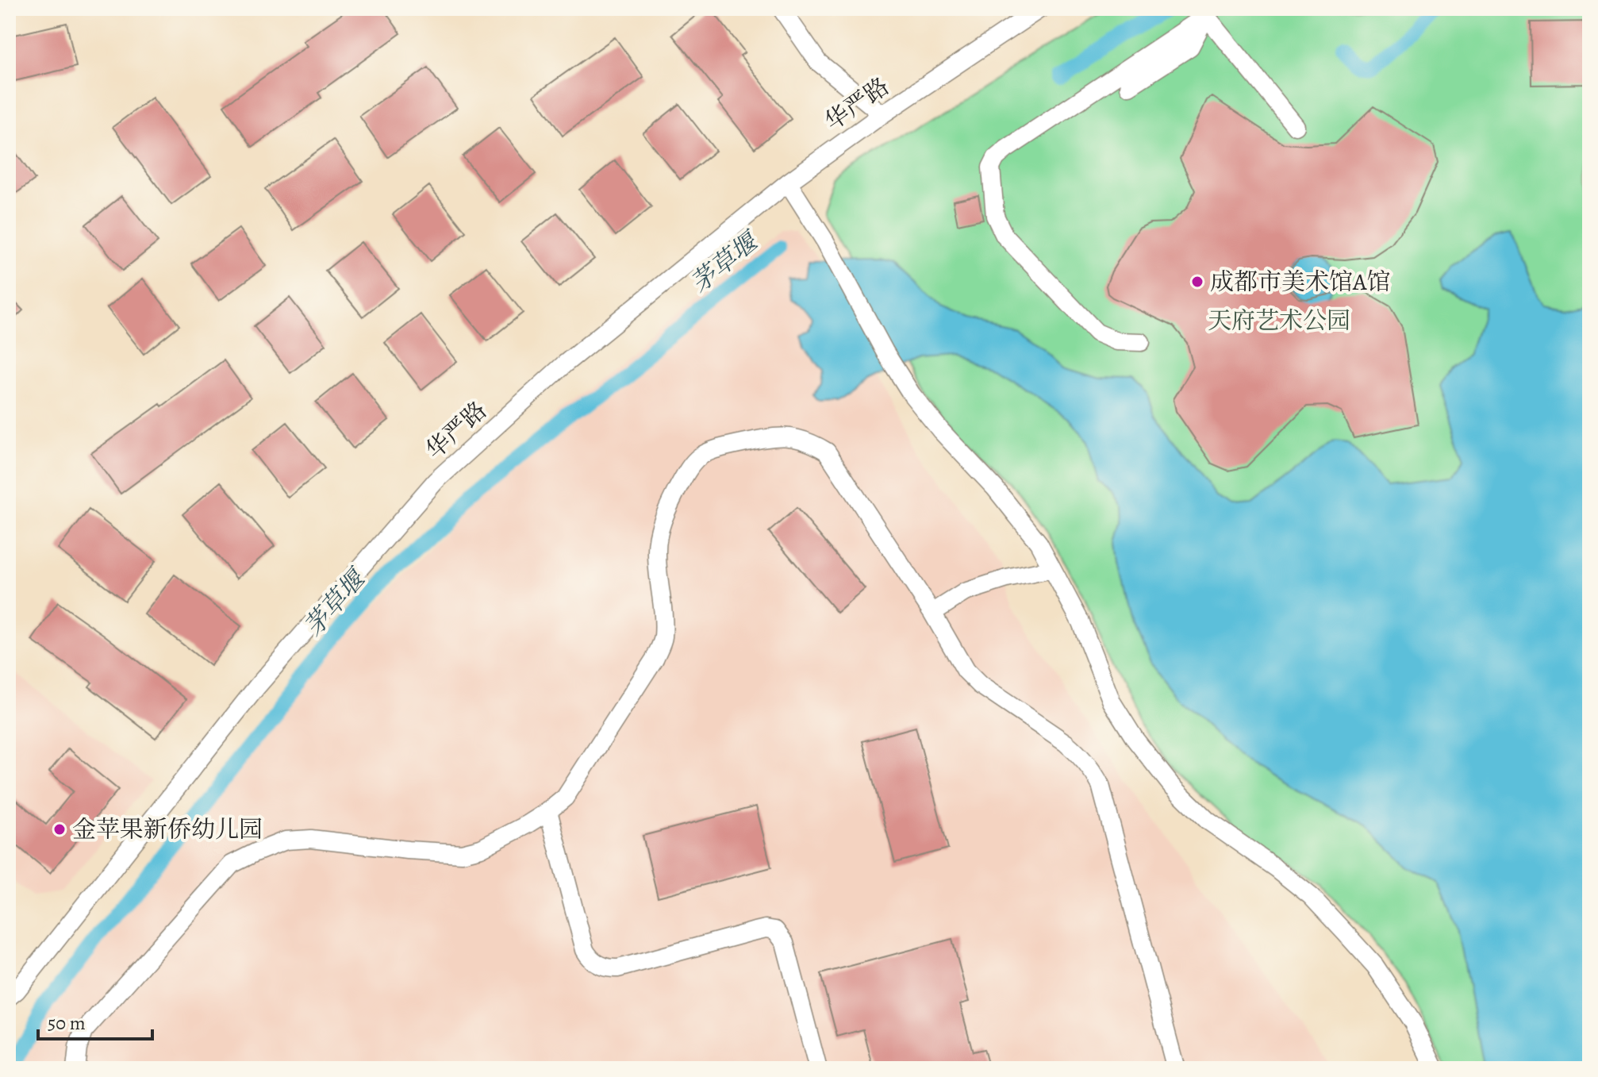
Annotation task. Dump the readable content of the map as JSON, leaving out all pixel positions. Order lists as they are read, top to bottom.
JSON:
{
  "streets": {
    "street": ["华严路"]
  },
  "water": ["茅草堰"],
  "parks": ["天府艺术公园"],
  "places": ["成都市美术馆A馆", "金苹果新侨幼儿园"],
  "scale_bar": "50 m"
}
